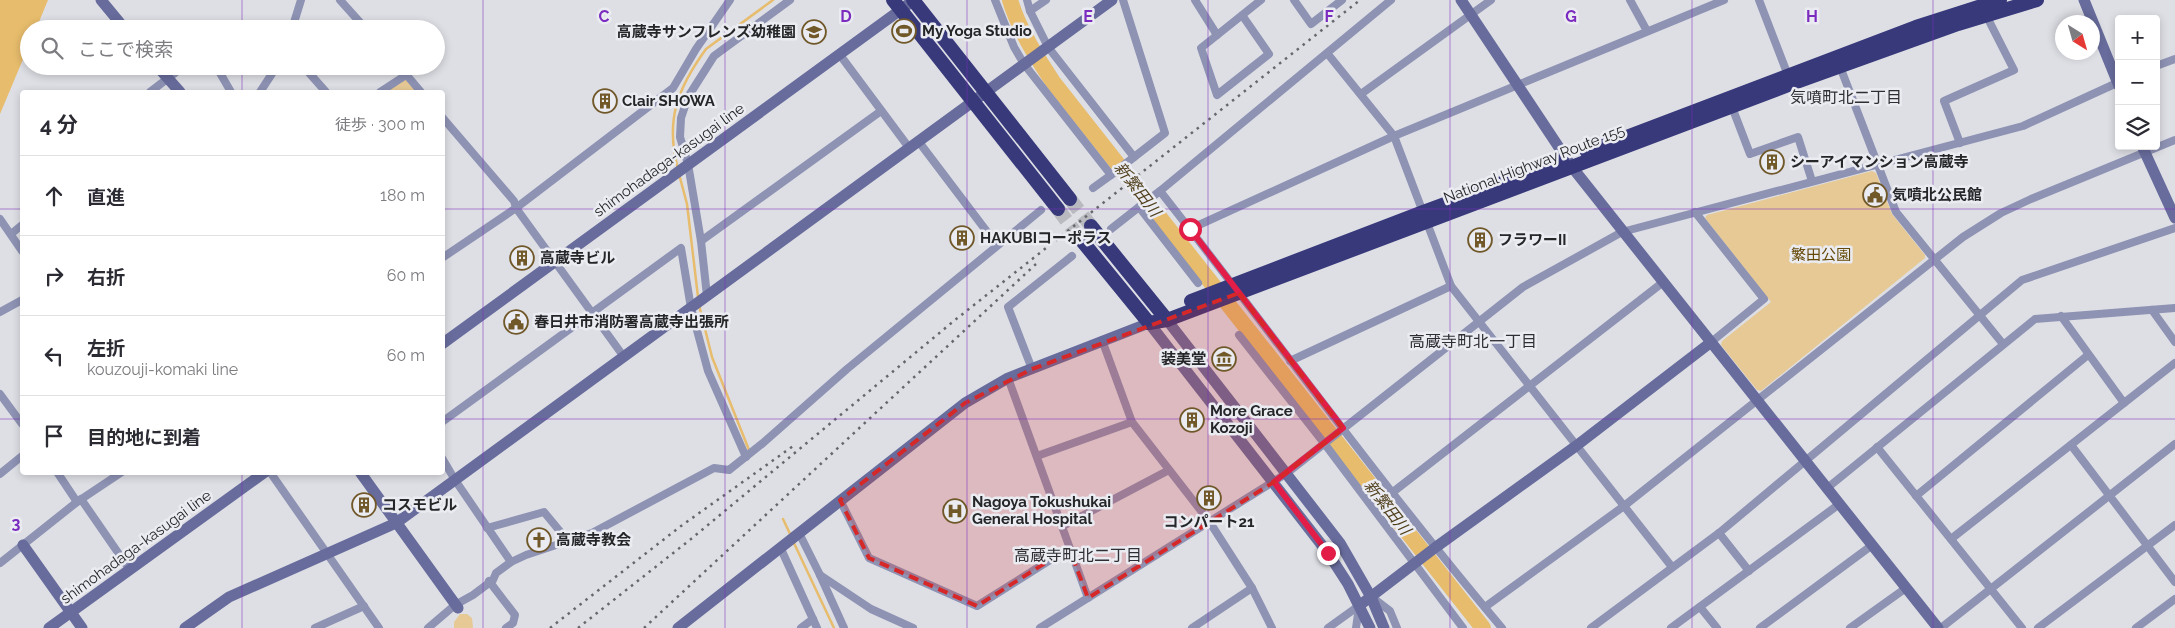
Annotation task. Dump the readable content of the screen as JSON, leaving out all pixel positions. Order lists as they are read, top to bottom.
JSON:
{
  "streets": {
    "highway": ["National Highway Route 155"],
    "street": ["shimohadaga-kasugai line"]
  },
  "districts": ["気噴町北二丁目", "高蔵寺町北一丁目", "高蔵寺町北二丁目"],
  "water": ["新繁田川"],
  "parks": ["繁田公園"],
  "places": {
    "sports": ["My Yoga Studio"],
    "school or university": ["高蔵寺サンフレンズ幼稚園"],
    "building": [
      "Clair SHOWA",
      "シーアイマンション高蔵寺",
      "HAKUBIコーポラス",
      "フラワーII",
      "高蔵寺ビル",
      "More Grace Kozoji",
      "コンパート21",
      "コスモビル"
    ],
    "public building": ["気噴北公民館", "春日井市消防署高蔵寺出張所"],
    "museum": ["装美堂"],
    "hospital": ["Nagoya Tokushukai General Hospital"],
    "church": ["高蔵寺教会"]
  },
  "north": "bottom right",
  "page": {
    "map_buttons": ["+", "−"],
    "search": "ここで検索",
    "heading": ["4 分", "徒歩 · 300 m"],
    "list": [
      ["直進", "180 m"],
      ["右折", "60 m"],
      ["左折", "kouzouji-komaki line", "60 m"],
      "目的地に到着"
    ]
  },
  "grid": {
    "columns": [
      "C",
      "D",
      "E",
      "F",
      "G",
      "H"
    ],
    "rows": ["3"]
  }
}
